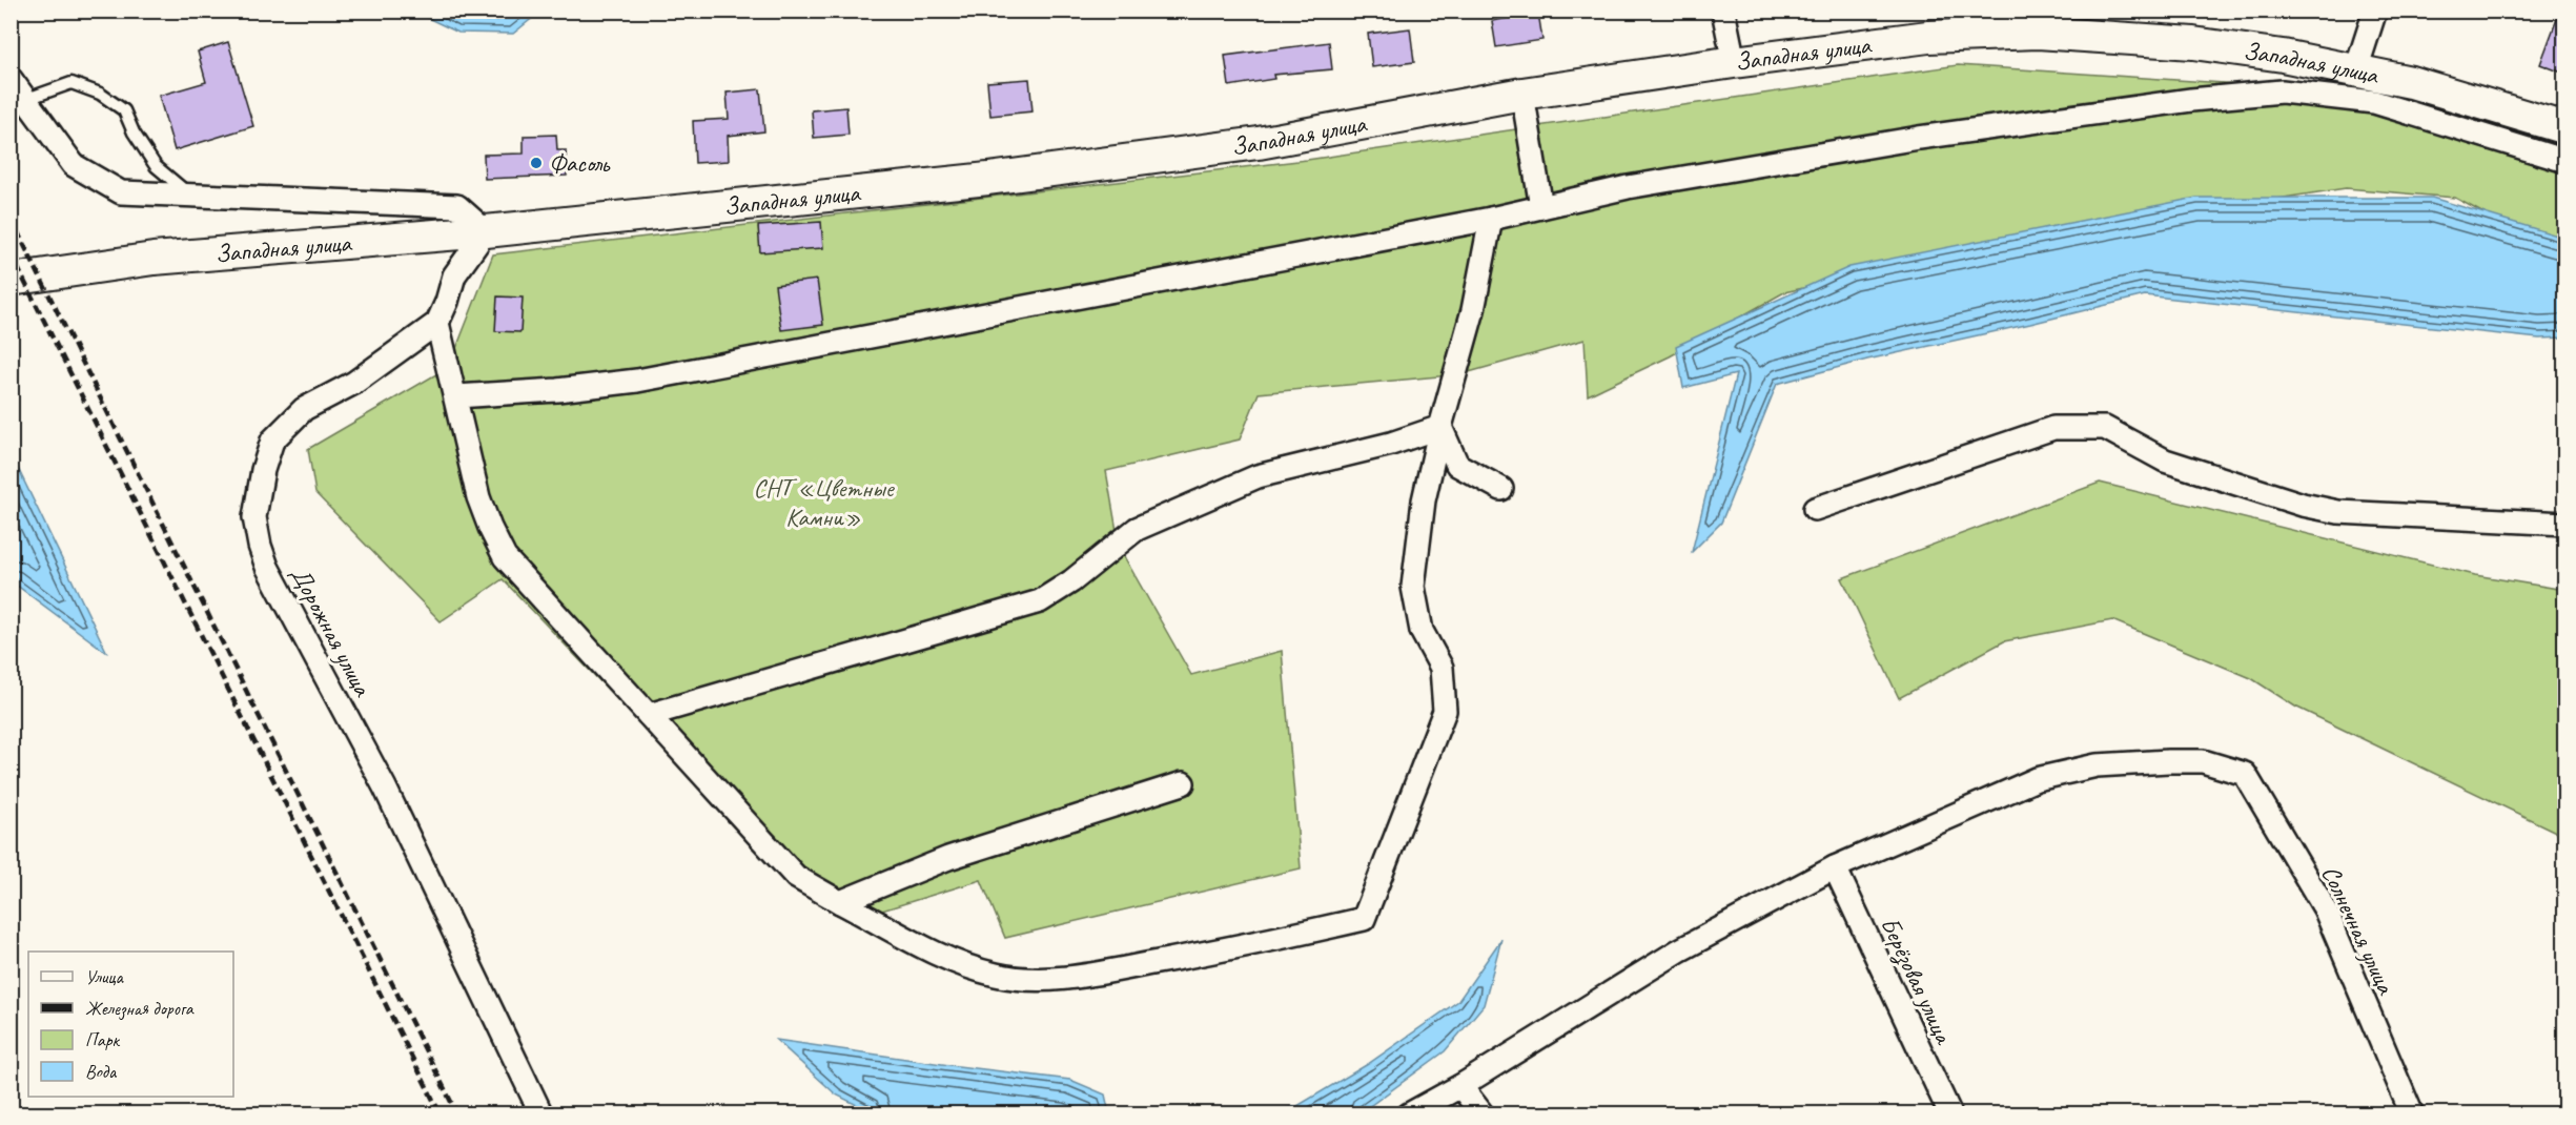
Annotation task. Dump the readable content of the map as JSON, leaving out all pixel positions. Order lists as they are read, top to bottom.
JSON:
{
  "streets": {
    "main road": ["Западная улица"],
    "street": ["Дорожная улица", "Солнечная улица", "Берёзовая улица"]
  },
  "crossings": [
    ["Солнечная улица", "Берёзовая улица"]
  ],
  "parks": ["СНТ «Цветные Камни»"],
  "places": ["Фасоль"],
  "legend": [
    "Улица",
    "Железная дорога",
    "Парк",
    "Вода"
  ]
}
